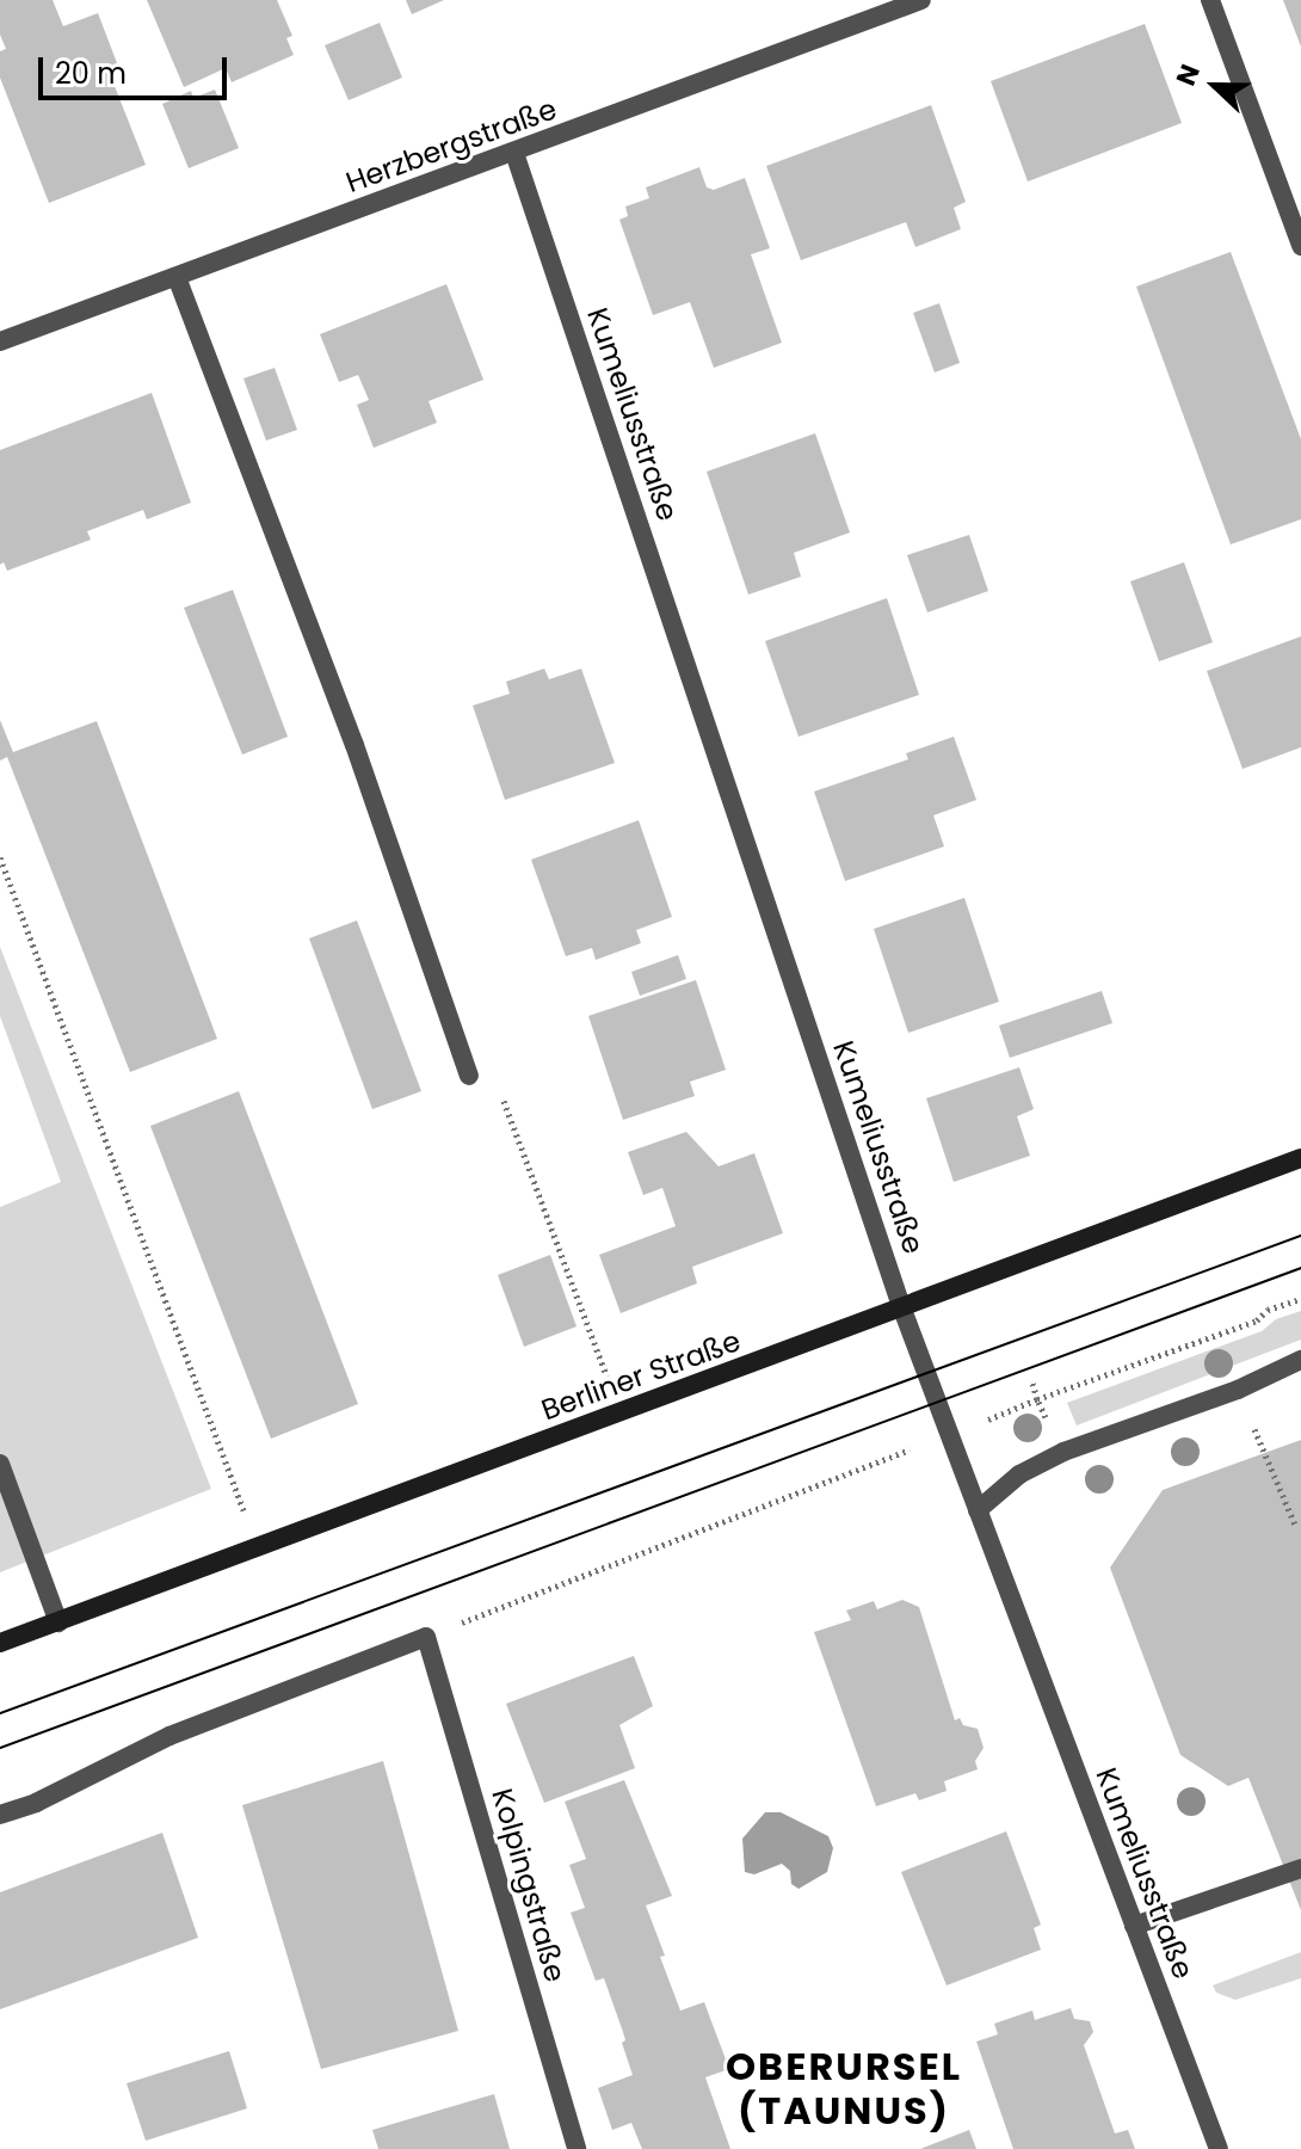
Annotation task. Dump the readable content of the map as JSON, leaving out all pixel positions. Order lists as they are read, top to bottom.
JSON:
{
  "streets": {
    "street": [
      "Herzbergstraße",
      "Kumeliusstraße",
      "Berliner Straße",
      "Kolpingstraße"
    ]
  },
  "crossings": [
    ["Herzbergstraße", "Kumeliusstraße"],
    ["Kumeliusstraße", "Berliner Straße"]
  ],
  "districts": ["OBERURSEL (TAUNUS)"],
  "scale_bar": "20 m",
  "north": "left"
}
